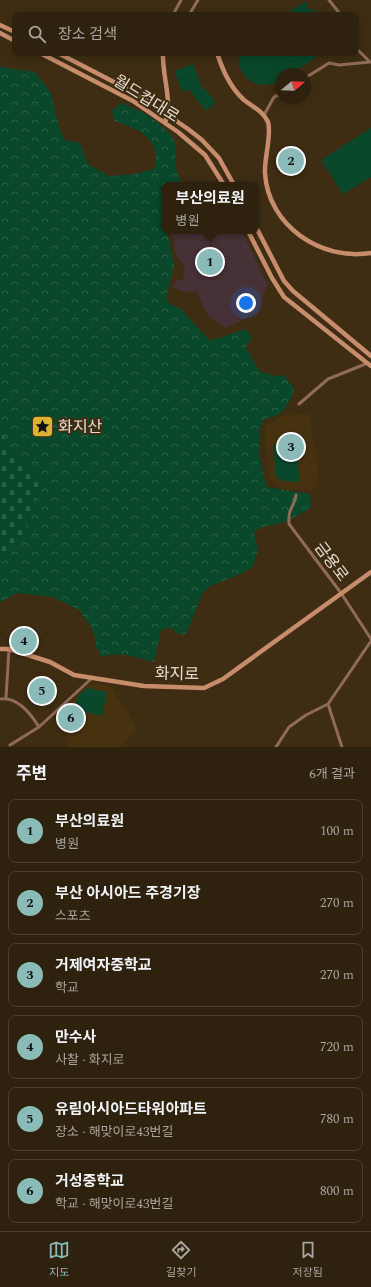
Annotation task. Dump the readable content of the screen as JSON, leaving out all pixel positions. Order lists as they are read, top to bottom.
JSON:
{
  "streets": {
    "main road": ["월드컵대로", "화지로"],
    "street": ["금용로"]
  },
  "crossings": [
    ["금용로", "화지로"]
  ],
  "places": {
    "place": ["화지산"]
  },
  "north": "right",
  "page": {
    "search": "장소 검색",
    "pins": [
      "2",
      "1",
      "3",
      "4",
      "5",
      "6"
    ],
    "popup": ["부산의료원", "병원"],
    "heading": ["주변", "6개 결과"],
    "list": [
      {
        "mark": "1",
        "name": "부산의료원",
        "note": "병원",
        "value": "100 m"
      },
      {
        "mark": "2",
        "name": "부산 아시아드 주경기장",
        "note": "스포츠",
        "value": "270 m"
      },
      {
        "mark": "3",
        "name": "거제여자중학교",
        "note": "학교",
        "value": "270 m"
      },
      {
        "mark": "4",
        "name": "만수사",
        "note": "사찰 · 화지로",
        "value": "720 m"
      },
      {
        "mark": "5",
        "name": "유림아시아드타워아파트",
        "note": "장소 · 해맞이로43번길",
        "value": "780 m"
      },
      {
        "mark": "6",
        "name": "거성중학교",
        "note": "학교 · 해맞이로43번길",
        "value": "800 m"
      }
    ],
    "nav": ["지도", "길찾기", "저장됨"]
  }
}
